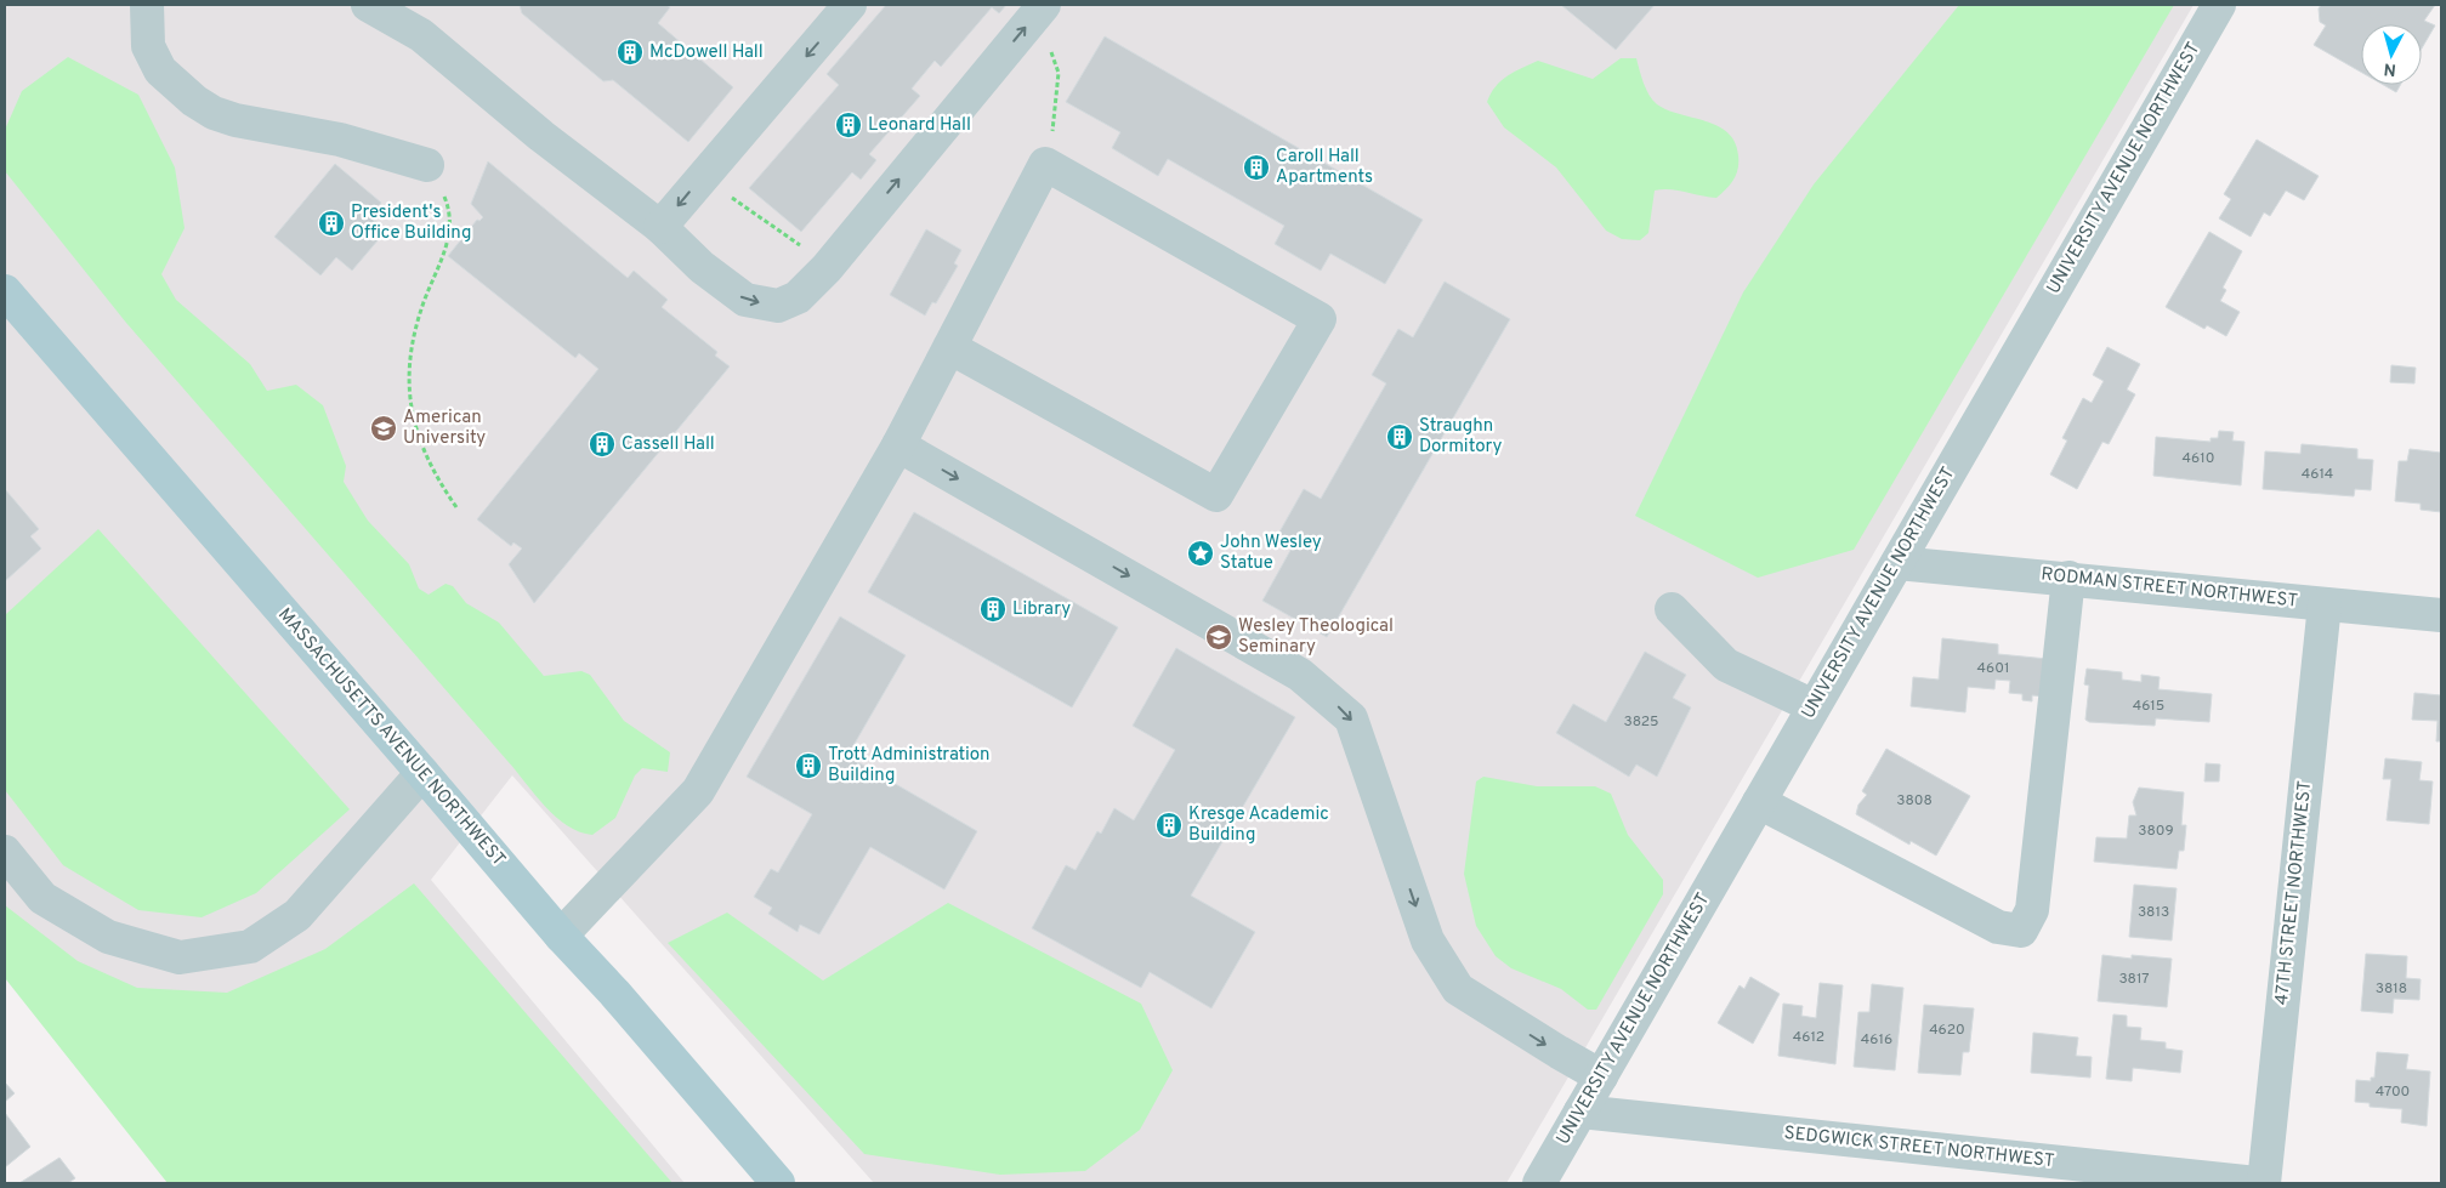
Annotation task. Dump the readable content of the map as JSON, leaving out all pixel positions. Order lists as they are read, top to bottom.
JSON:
{
  "streets": {
    "main road": ["MASSACHUSETTS AVENUE NORTHWEST"],
    "street": [
      "UNIVERSITY AVENUE NORTHWEST",
      "RODMAN STREET NORTHWEST",
      "47TH STREET NORTHWEST",
      "SEDGWICK STREET NORTHWEST"
    ]
  },
  "crossings": [
    ["UNIVERSITY AVENUE NORTHWEST", "RODMAN STREET NORTHWEST"],
    ["UNIVERSITY AVENUE NORTHWEST", "SEDGWICK STREET NORTHWEST"],
    ["RODMAN STREET NORTHWEST", "47TH STREET NORTHWEST"]
  ],
  "places": {
    "building": [
      "McDowell Hall",
      "Leonard Hall",
      "Caroll Hall Apartments",
      "President's Office Building",
      "Straughn Dormitory",
      "Cassell Hall",
      "Library",
      "Trott Administration Building",
      "Kresge Academic Building"
    ],
    "school or university": ["American University", "Wesley Theological Seminary"],
    "place": ["John Wesley Statue"]
  },
  "house_numbers": [
    "4610",
    "4614",
    "4601",
    "4615",
    "3825",
    "3808",
    "3809",
    "3813",
    "3817",
    "3818",
    "4620",
    "4612",
    "4616",
    "4700"
  ],
  "north": "bottom"
}
